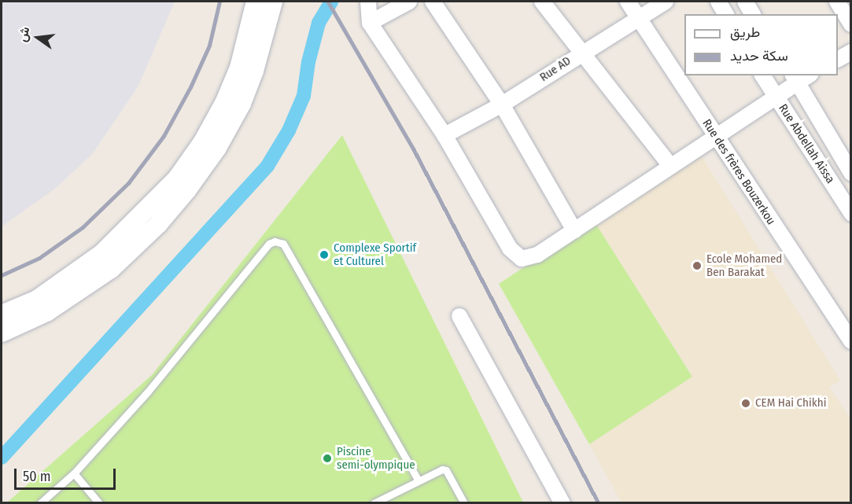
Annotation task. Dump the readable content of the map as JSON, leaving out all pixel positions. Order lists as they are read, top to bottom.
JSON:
{
  "streets": {
    "street": ["Rue AD", "Rue Abdellah Aissa", "Rue des frères Bouzerkou"]
  },
  "crossings": [
    ["Rue AD", "Rue des frères Bouzerkou"]
  ],
  "places": [
    "Complexe Sportif et Culturel",
    "Ecole Mohamed Ben Barakat",
    "CEM Hai Chikhi",
    "Piscine semi-olympique"
  ],
  "legend": ["طريق", "سكة حديد"],
  "scale_bar": "50 m",
  "north": "left"
}
